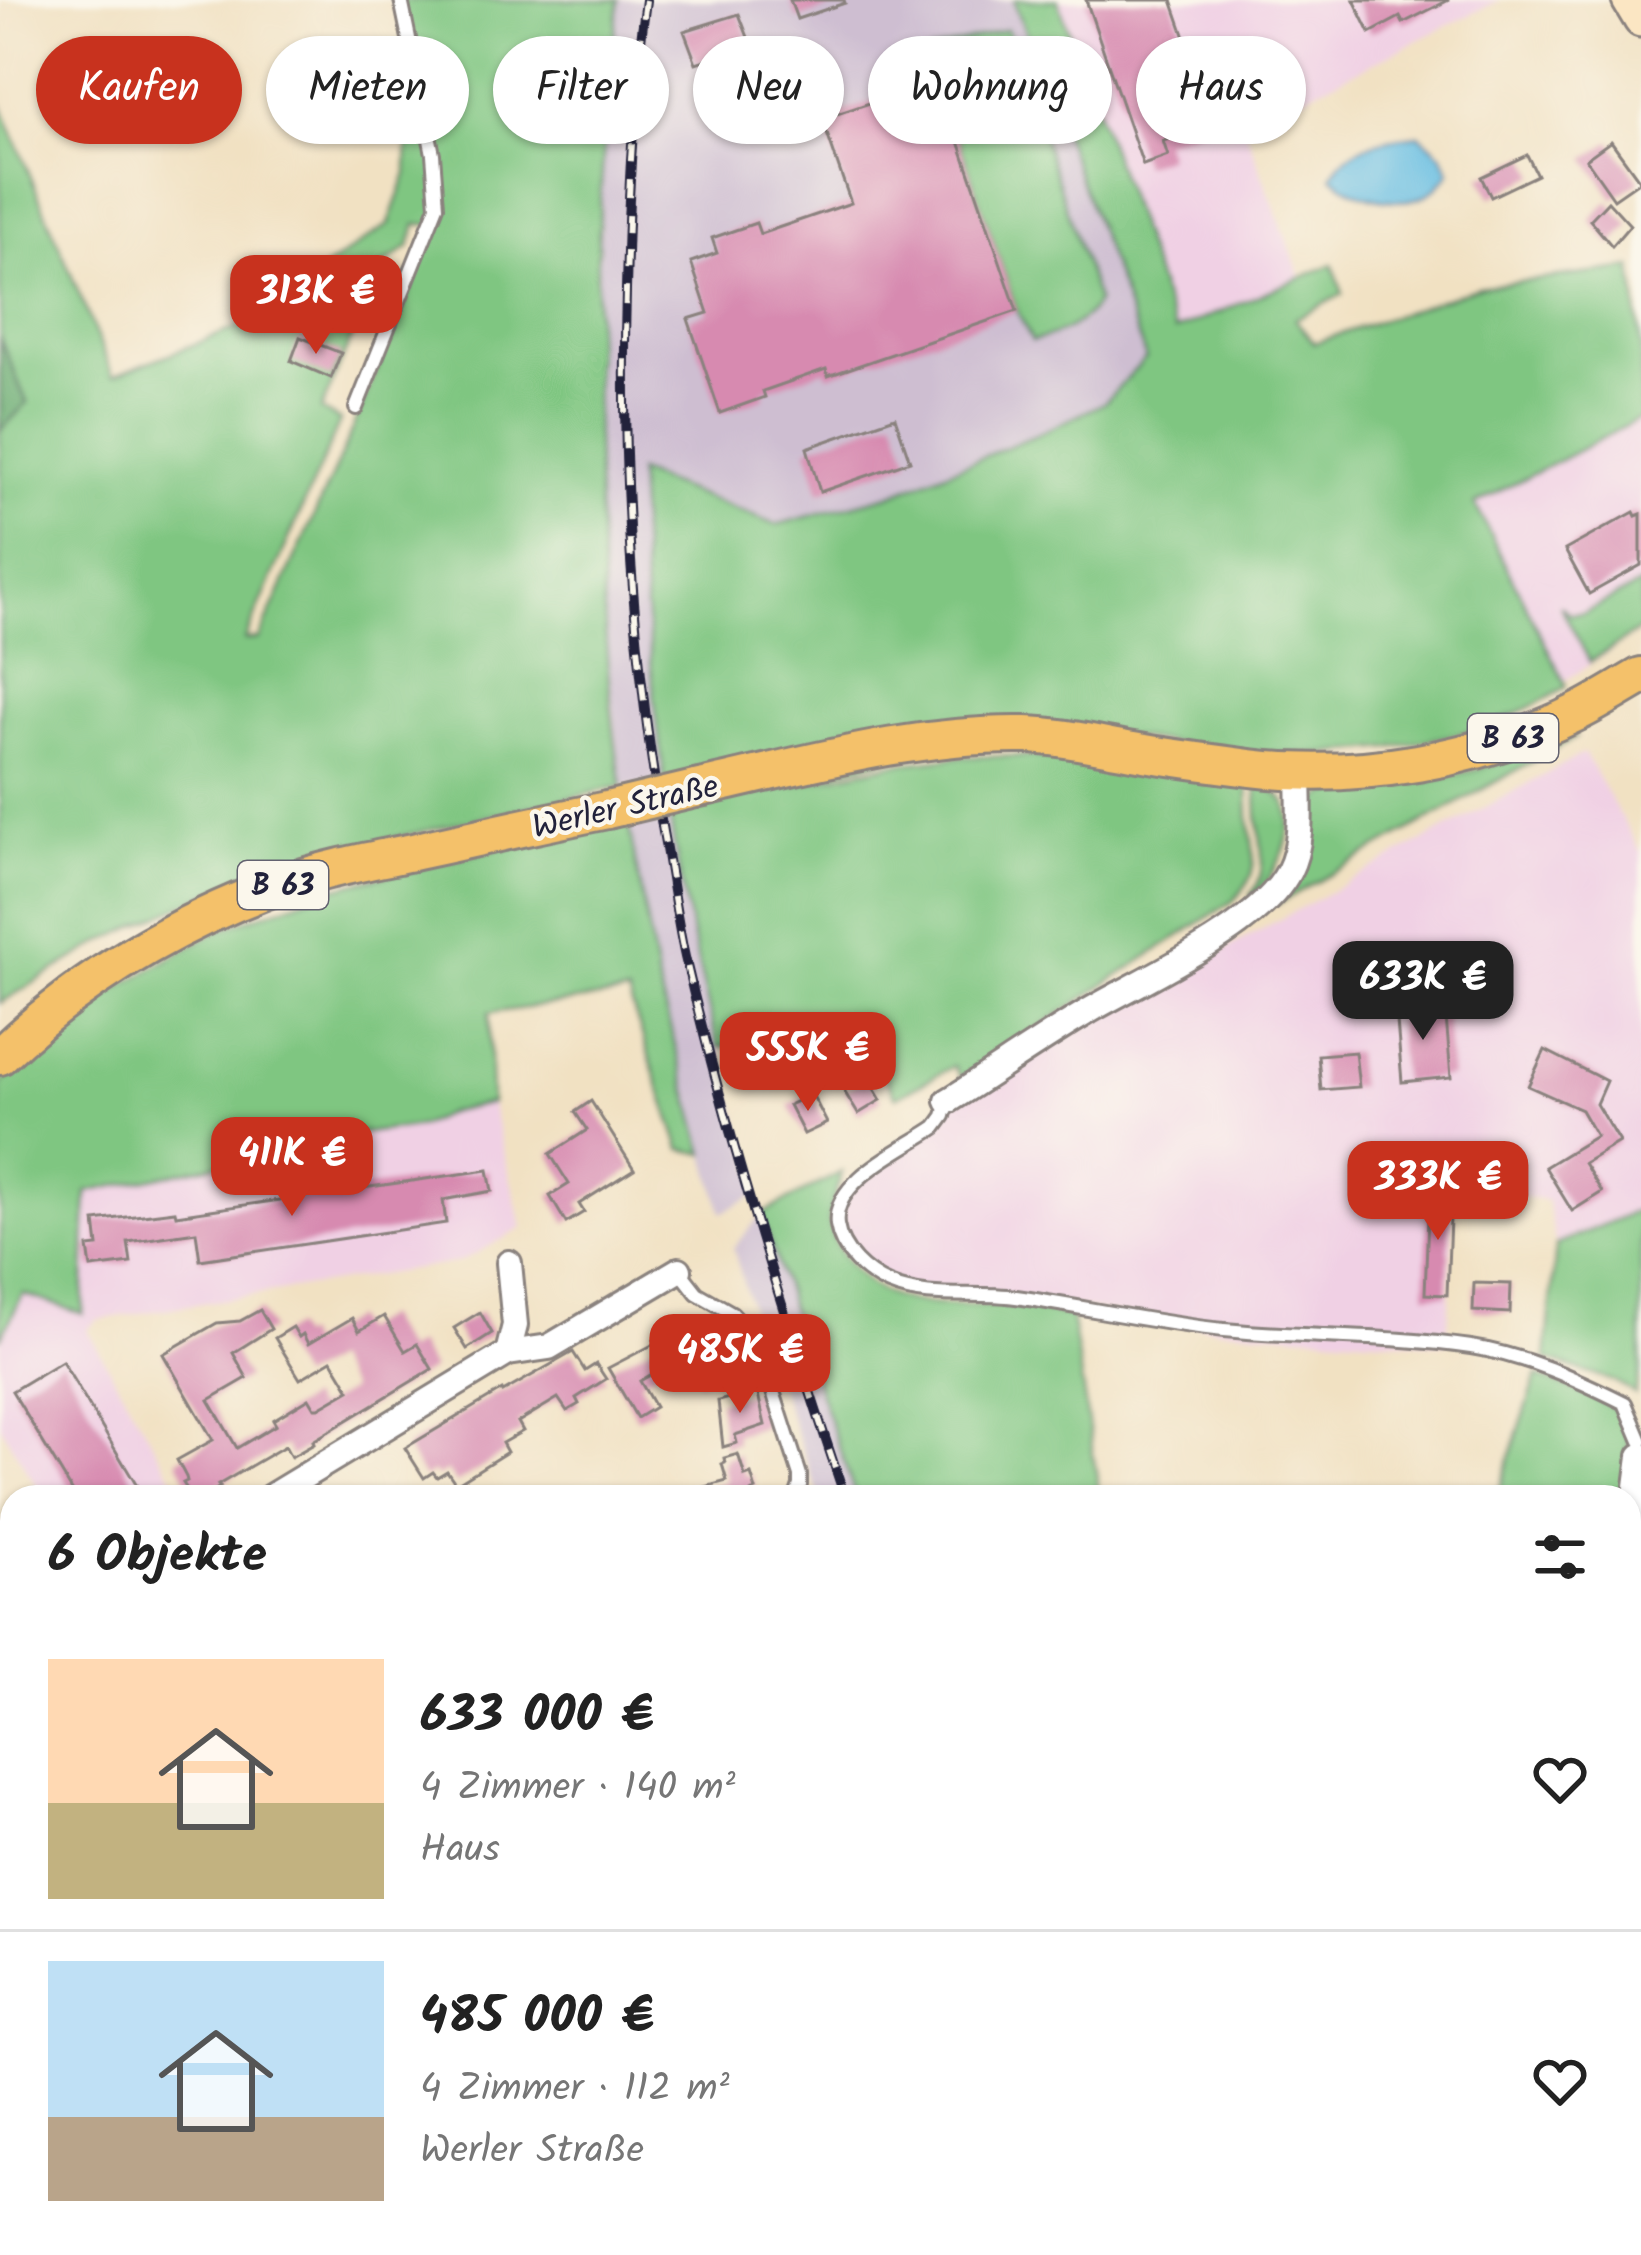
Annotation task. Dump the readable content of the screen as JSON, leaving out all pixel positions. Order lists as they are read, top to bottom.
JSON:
{
  "streets": {
    "main road": ["B 63", "Werler Straße"]
  },
  "page": {
    "chip": [
      "Kaufen",
      "Mieten",
      "Filter",
      "Neu",
      "Wohnung",
      "Haus"
    ],
    "price": [
      "313K €",
      "633K €",
      "555K €",
      "411K €",
      "333K €",
      "485K €"
    ],
    "heading": "6 Objekte",
    "list": [
      {
        "name": "633 000 €",
        "note": "4 Zimmer · 140 m² · Haus"
      },
      {
        "name": "485 000 €",
        "note": "4 Zimmer · 112 m² · Werler Straße"
      }
    ]
  }
}
